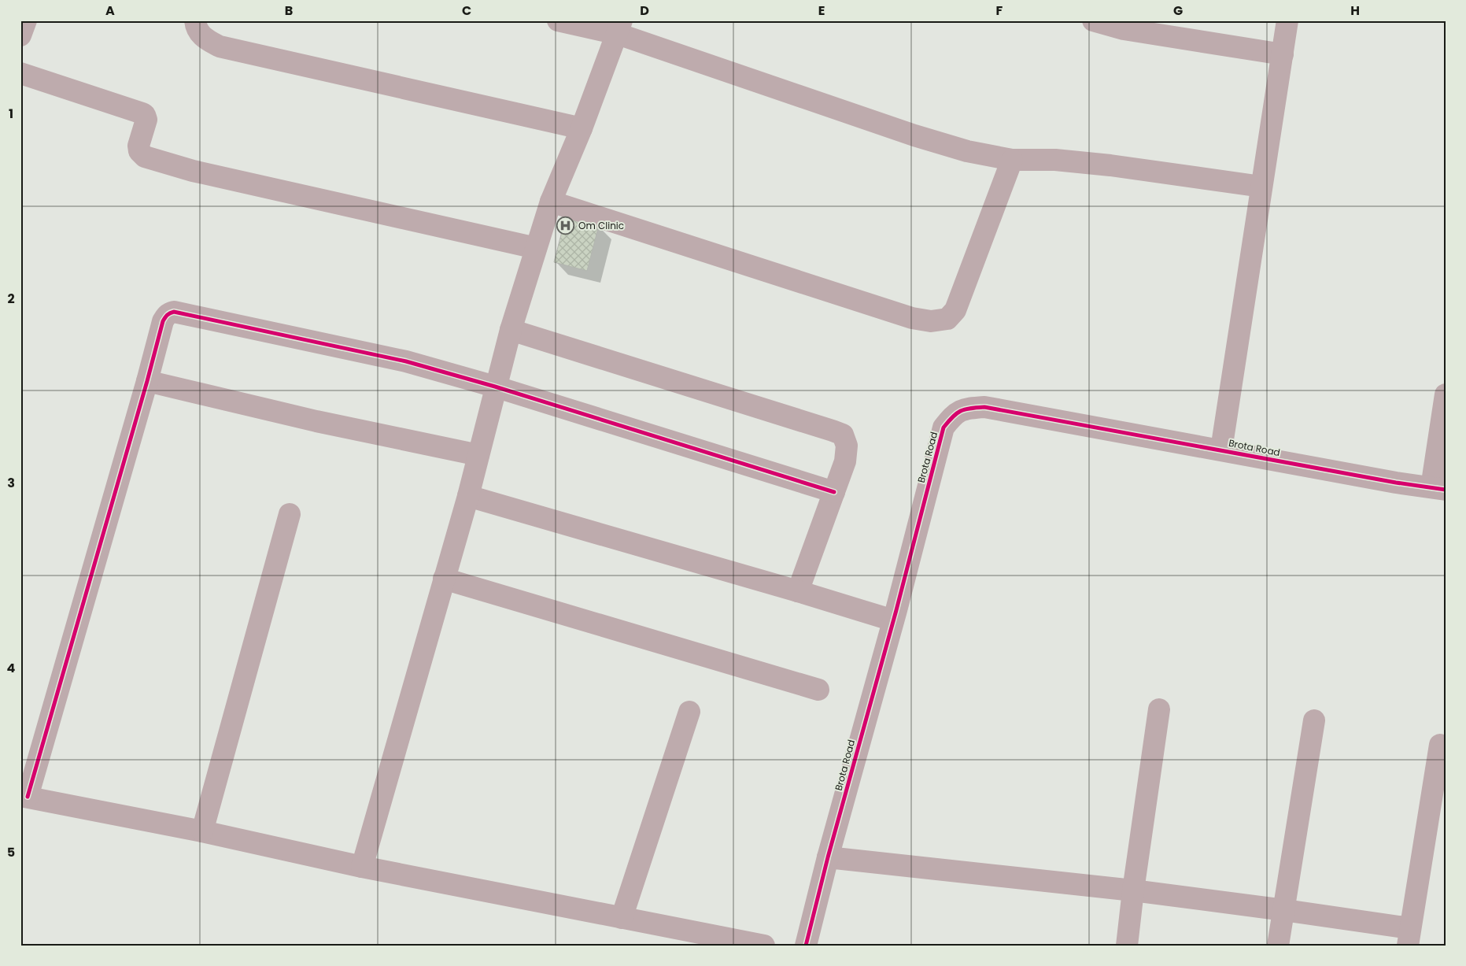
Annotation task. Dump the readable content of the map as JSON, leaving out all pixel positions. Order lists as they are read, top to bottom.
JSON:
{
  "streets": {
    "street": ["Brota Road"]
  },
  "places": {
    "hospital": ["Om Clinic"]
  },
  "grid": {
    "columns": [
      "A",
      "B",
      "C",
      "D",
      "E",
      "F",
      "G",
      "H"
    ],
    "rows": [
      "1",
      "2",
      "3",
      "4",
      "5"
    ]
  }
}
